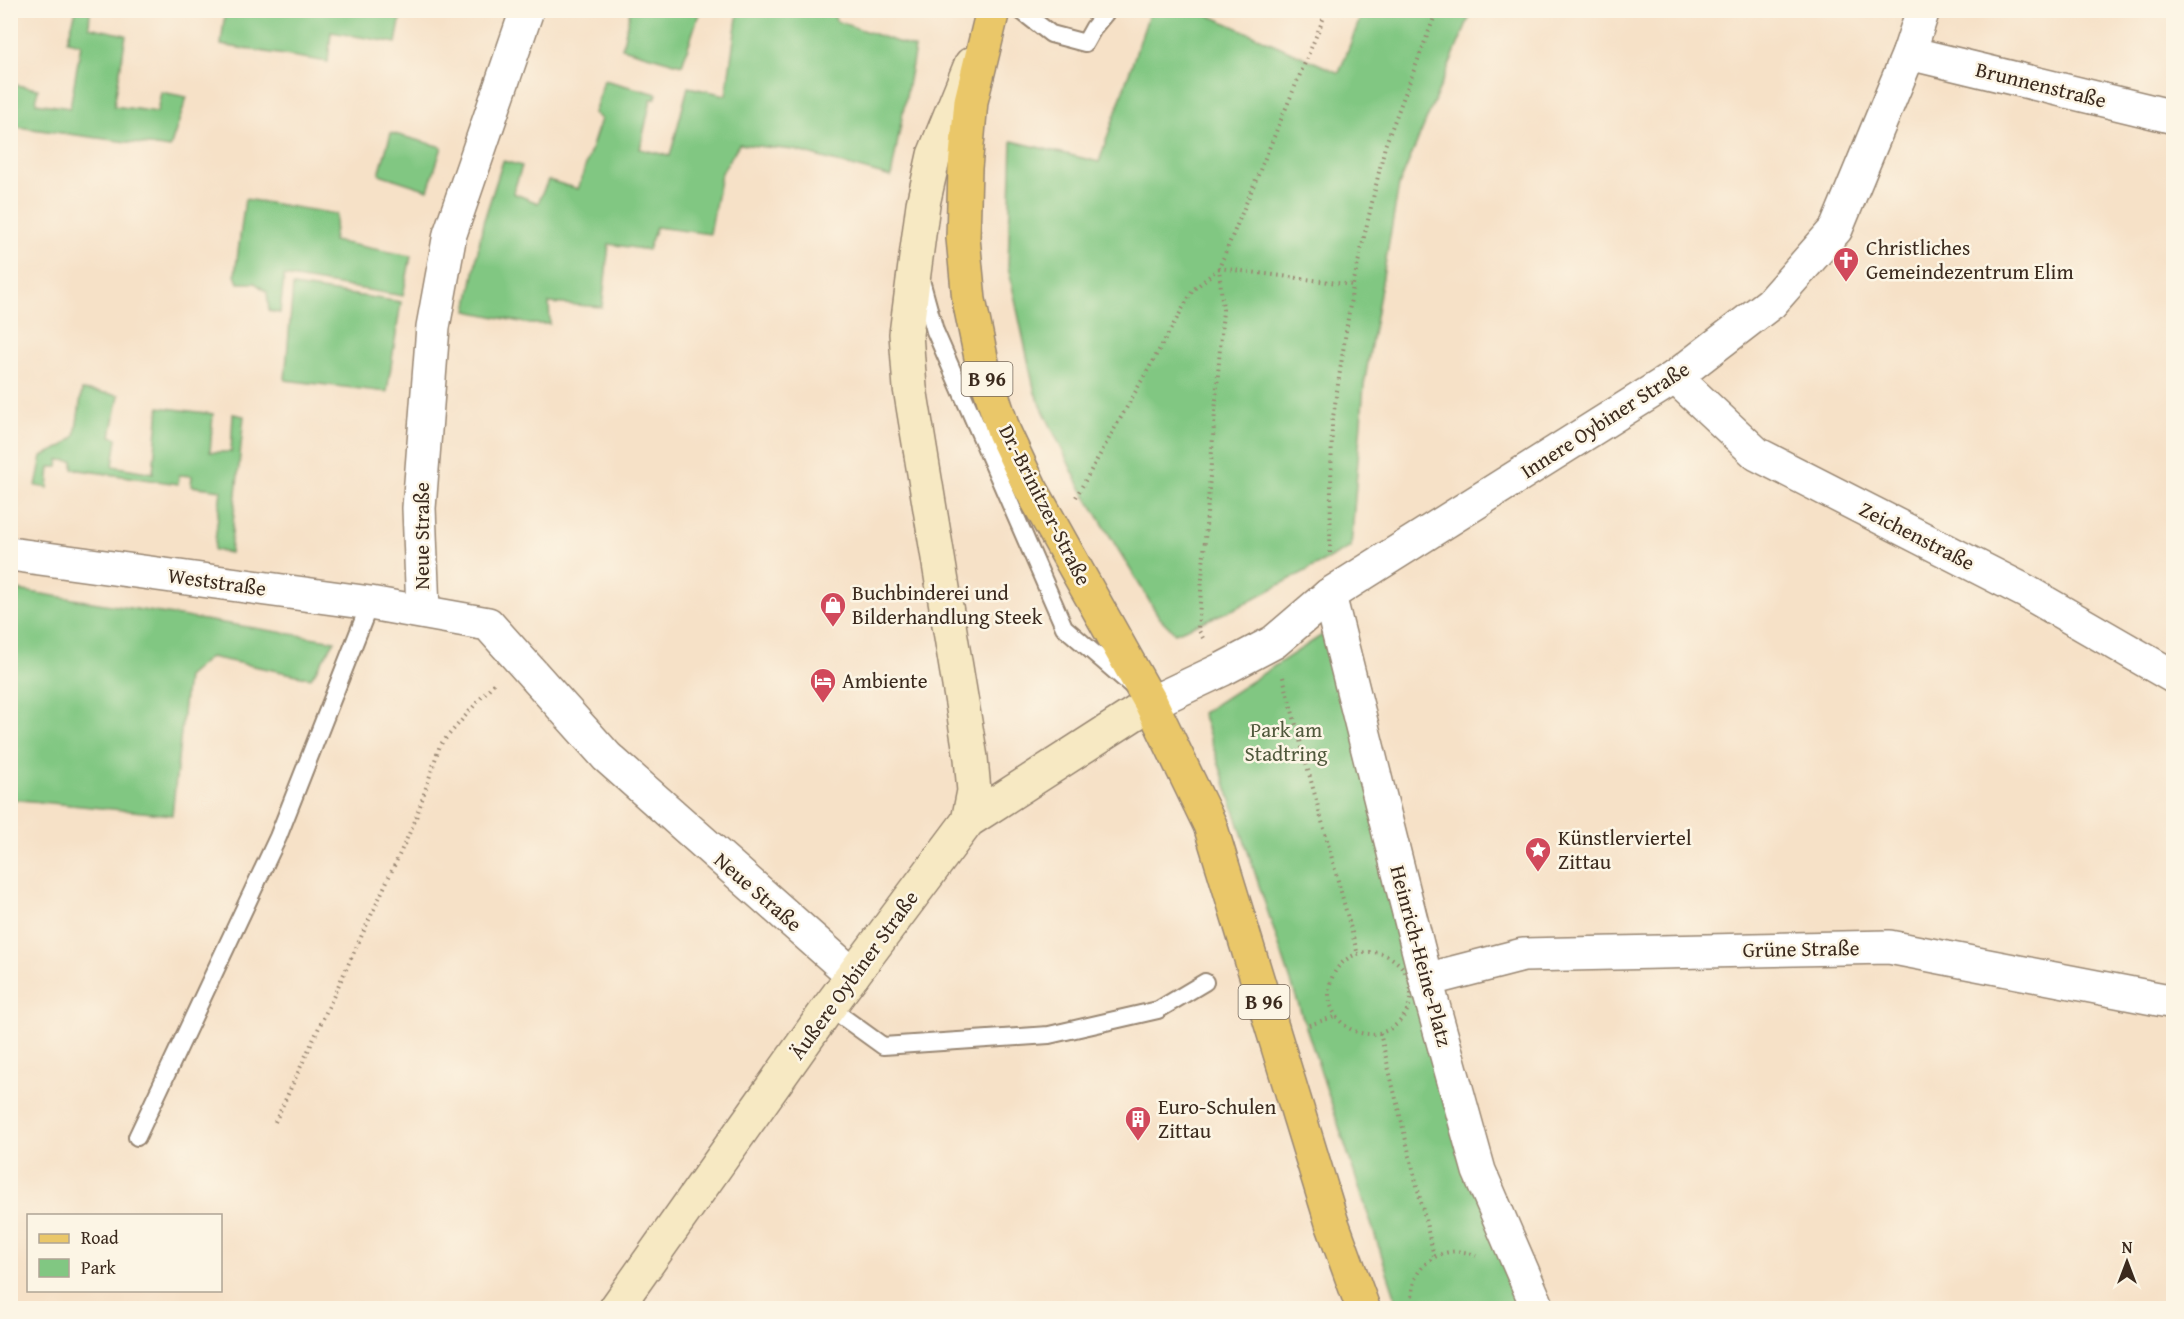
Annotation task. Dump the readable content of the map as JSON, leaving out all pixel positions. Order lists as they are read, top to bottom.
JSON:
{
  "streets": {
    "main road": ["B 96", "Dr.-Brinitzer-Straße", "Äußere Oybiner Straße"],
    "street": [
      "Brunnenstraße",
      "Innere Oybiner Straße",
      "Neue Straße",
      "Zeichenstraße",
      "Weststraße",
      "Grüne Straße",
      "Heinrich-Heine-Platz"
    ]
  },
  "crossings": [
    ["Brunnenstraße", "Innere Oybiner Straße"],
    ["B 96", "Innere Oybiner Straße"],
    ["B 96", "Dr.-Brinitzer-Straße"],
    ["B 96", "Äußere Oybiner Straße"],
    ["Innere Oybiner Straße", "Dr.-Brinitzer-Straße"],
    ["Innere Oybiner Straße", "Zeichenstraße"],
    ["Innere Oybiner Straße", "Heinrich-Heine-Platz"],
    ["Innere Oybiner Straße", "Äußere Oybiner Straße"],
    ["Dr.-Brinitzer-Straße", "Äußere Oybiner Straße"],
    ["Neue Straße", "Weststraße"],
    ["Neue Straße", "Äußere Oybiner Straße"],
    ["Grüne Straße", "Heinrich-Heine-Platz"]
  ],
  "parks": ["Park am Stadtring"],
  "places": {
    "church": ["Christliches Gemeindezentrum Elim"],
    "shop": ["Buchbinderei und Bilderhandlung Steek"],
    "hotel": ["Ambiente"],
    "place": ["Künstlerviertel Zittau"],
    "building": ["Euro-Schulen Zittau"]
  },
  "legend": ["Road", "Park"],
  "north": "top"
}
